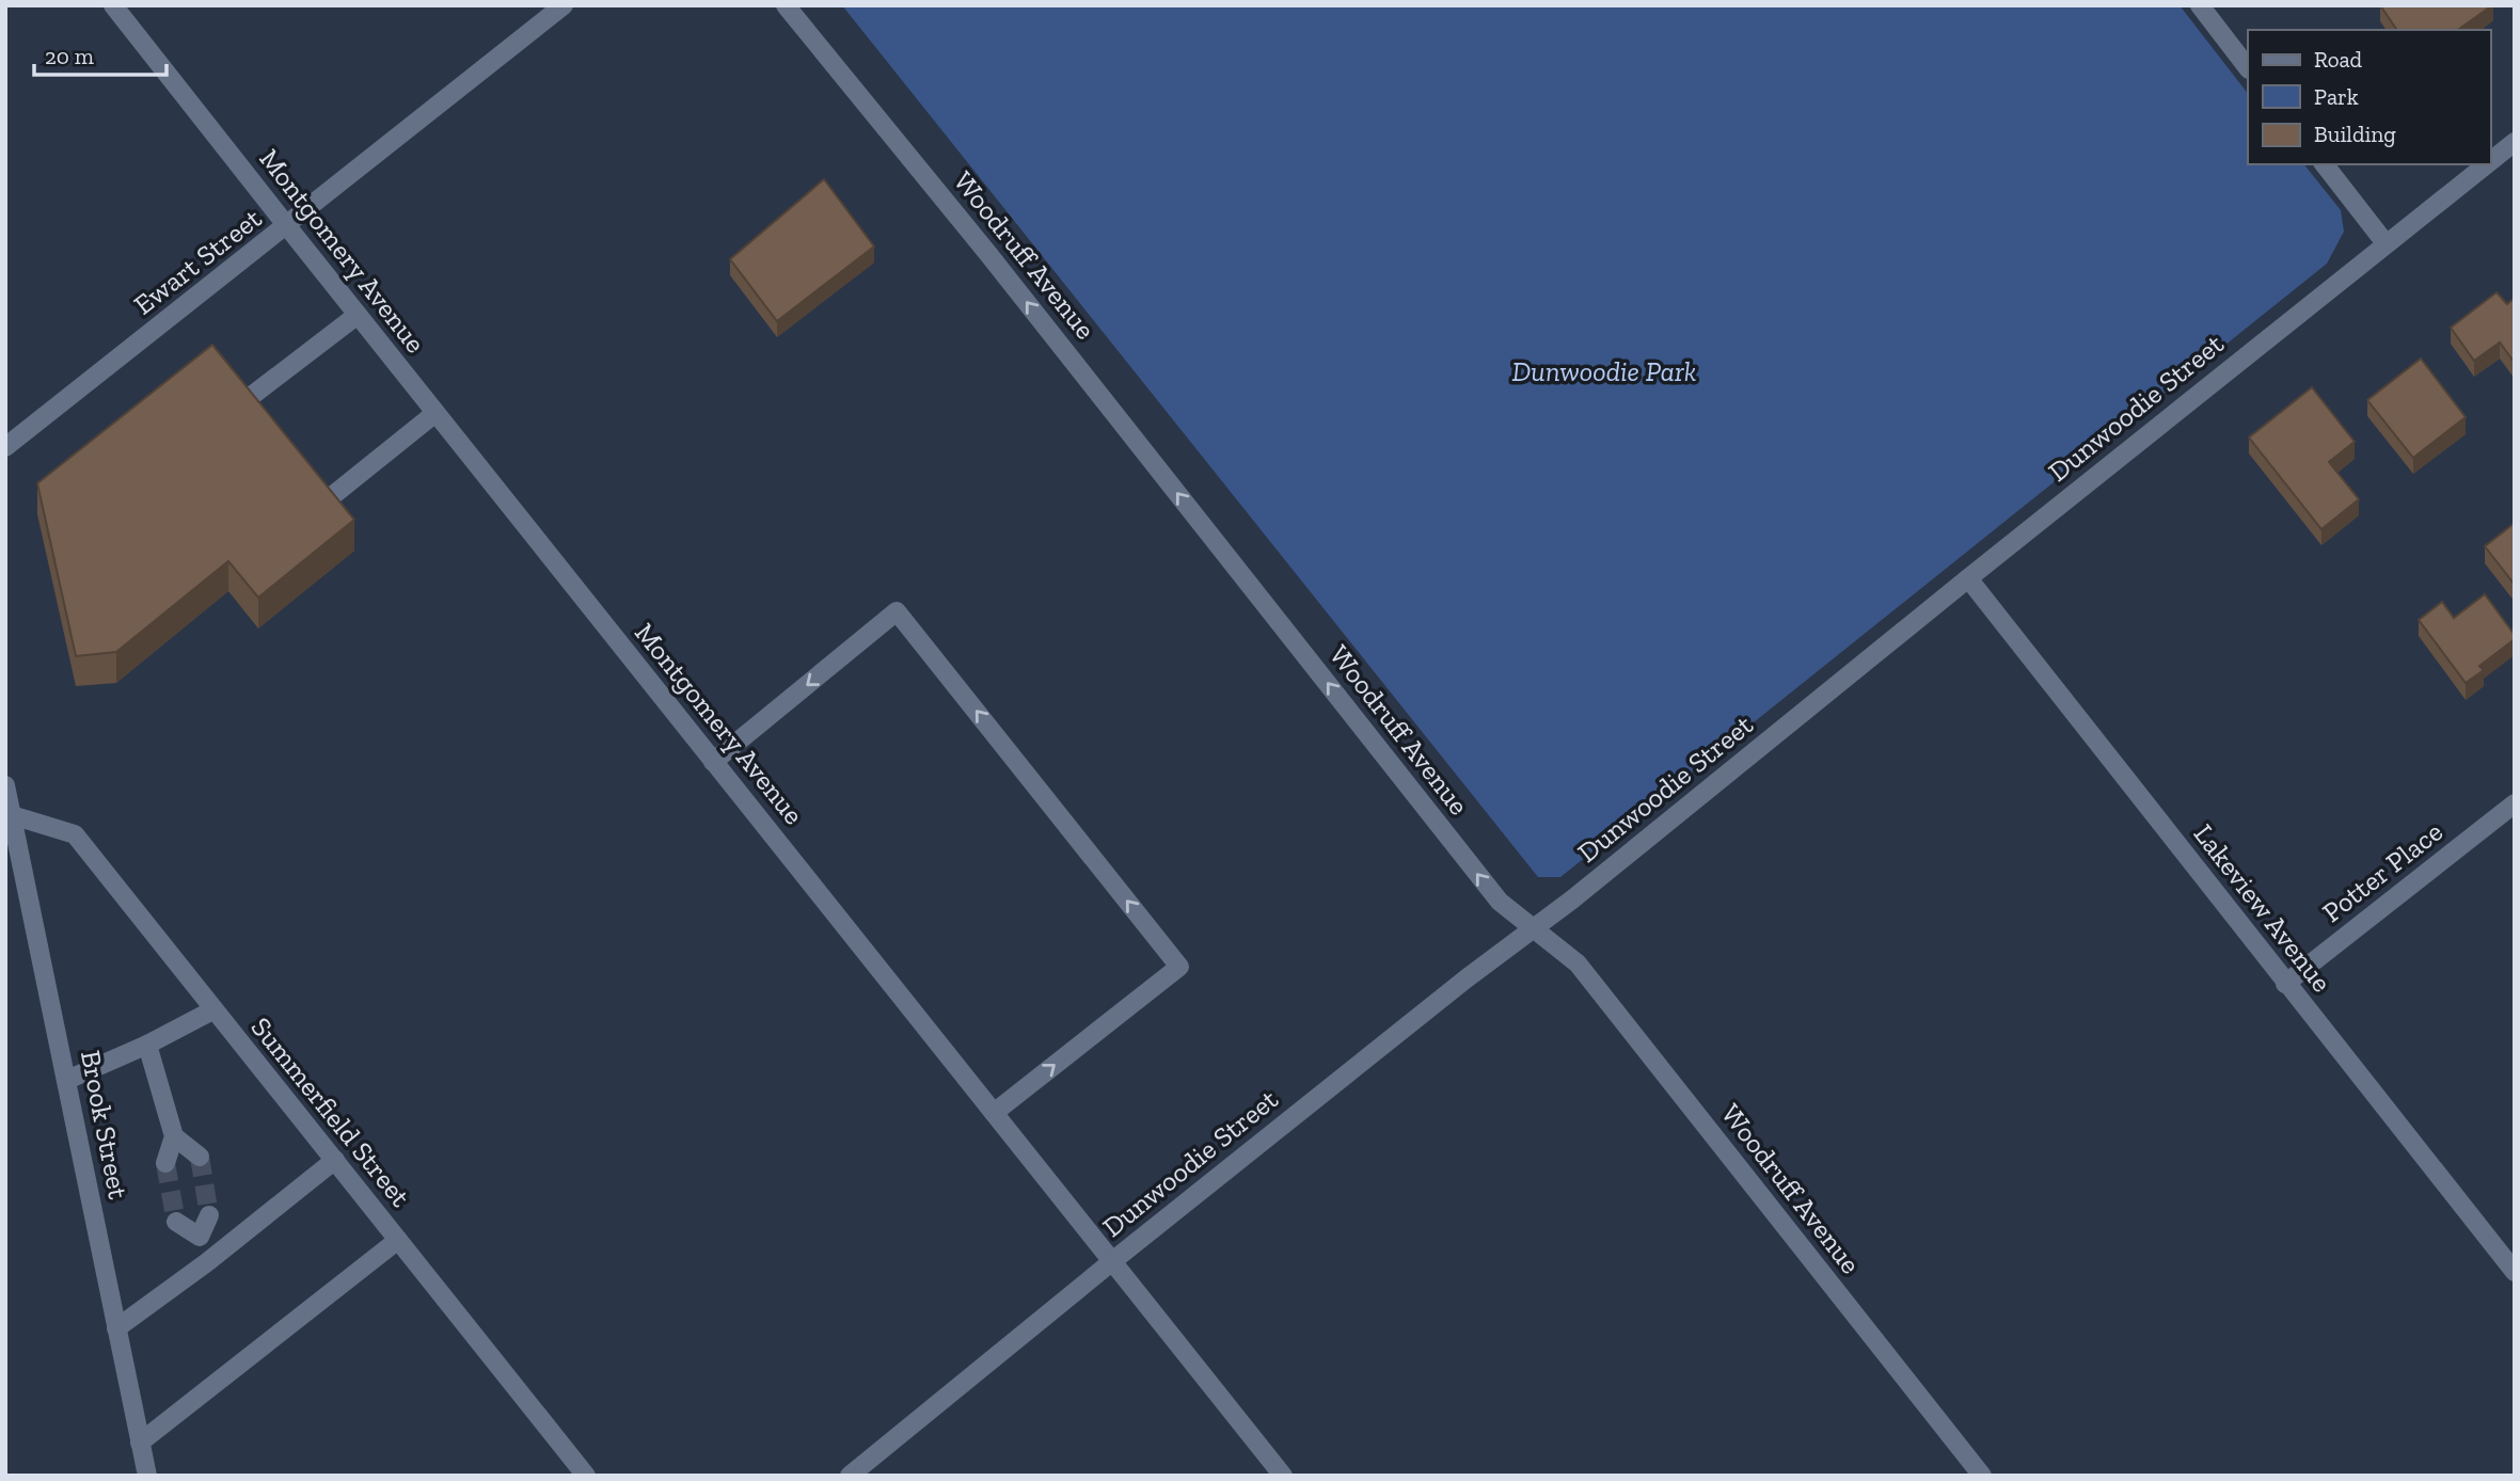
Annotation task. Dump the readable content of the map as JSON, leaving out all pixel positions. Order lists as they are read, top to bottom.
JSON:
{
  "streets": {
    "street": [
      "Montgomery Avenue",
      "Woodruff Avenue",
      "Ewart Street",
      "Dunwoodie Street",
      "Potter Place",
      "Lakeview Avenue",
      "Summerfield Street",
      "Brook Street"
    ]
  },
  "crossings": [
    ["Montgomery Avenue", "Ewart Street"],
    ["Montgomery Avenue", "Dunwoodie Street"],
    ["Woodruff Avenue", "Dunwoodie Street"],
    ["Dunwoodie Street", "Lakeview Avenue"],
    ["Potter Place", "Lakeview Avenue"],
    ["Summerfield Street", "Brook Street"]
  ],
  "one_way": ["Woodruff Avenue"],
  "parks": ["Dunwoodie Park"],
  "legend": ["Road", "Park", "Building"],
  "scale_bar": "20 m"
}
